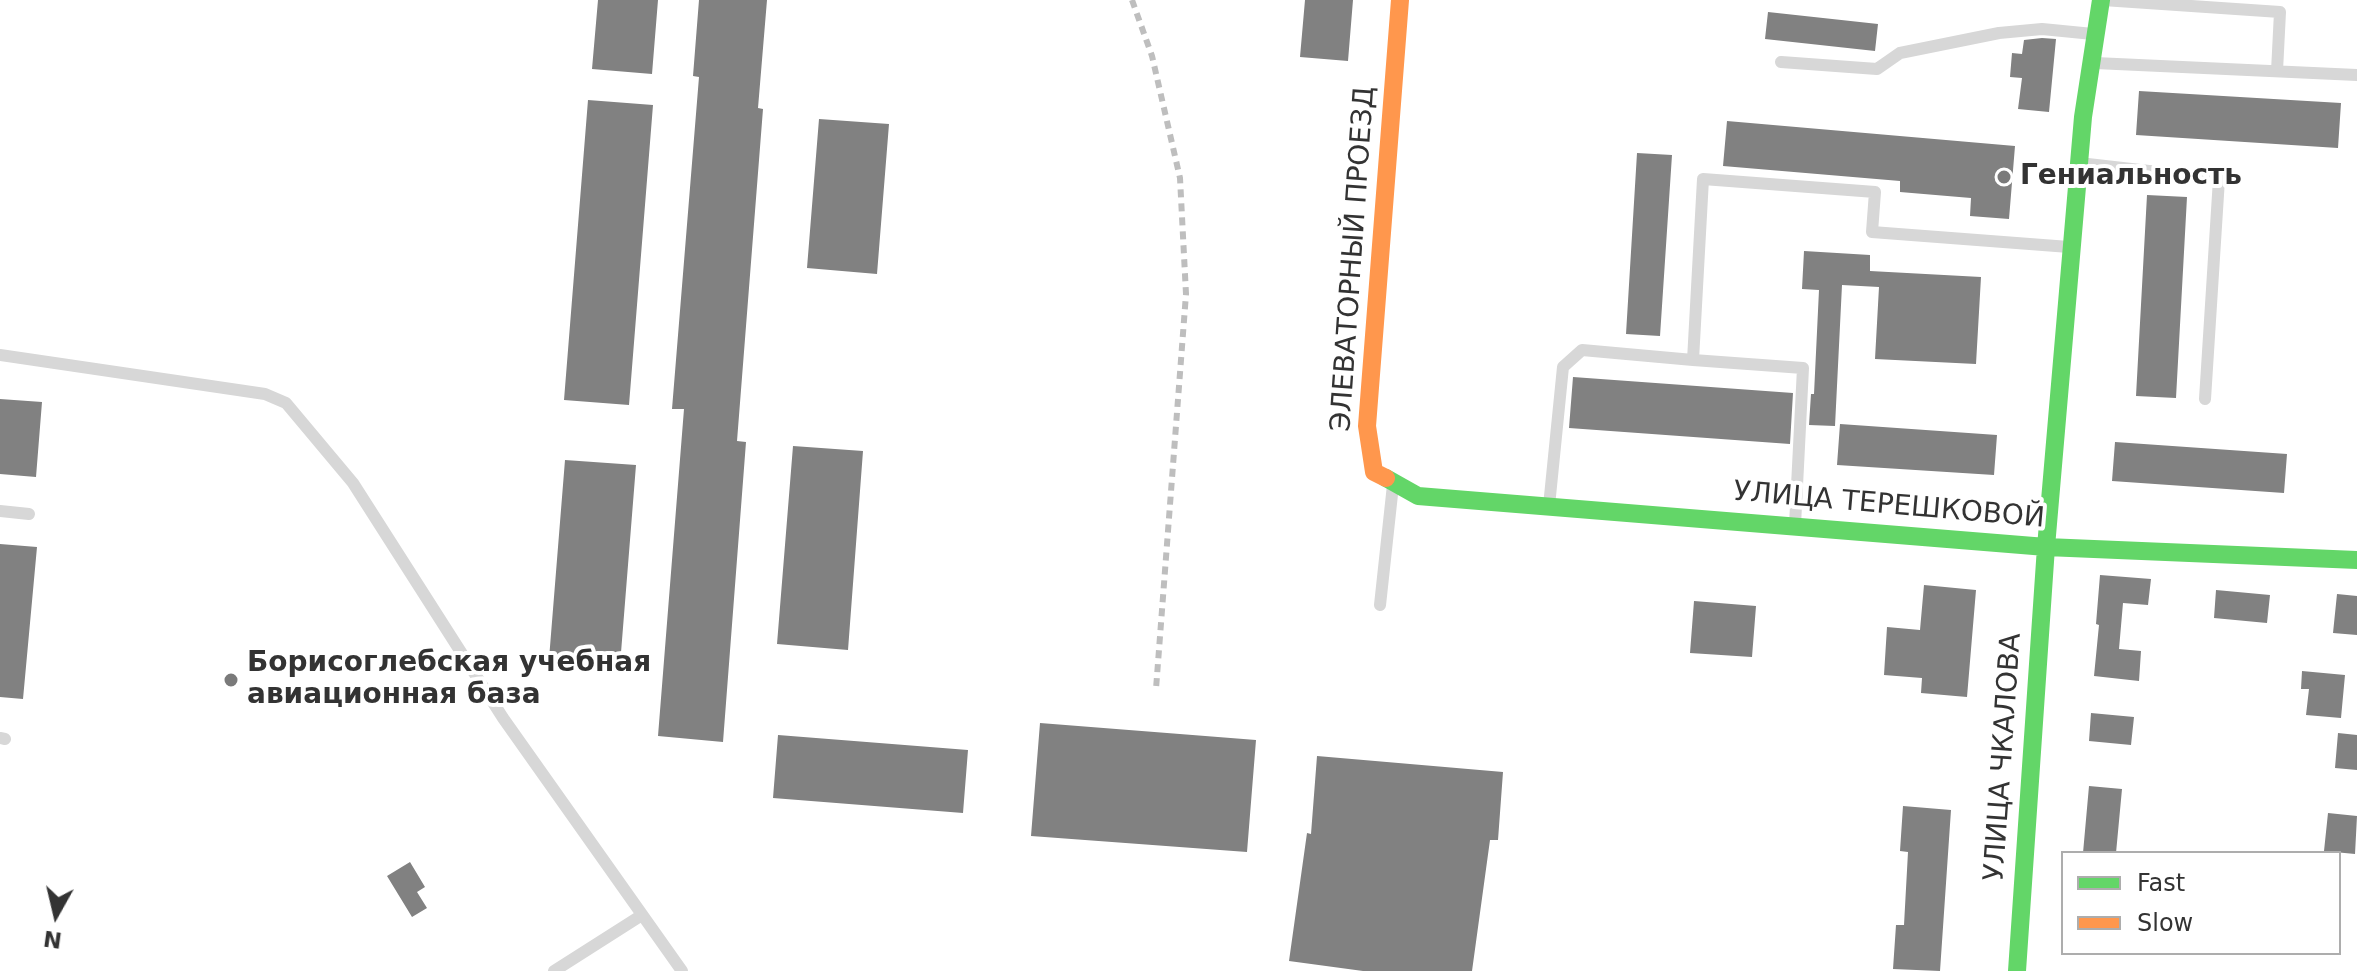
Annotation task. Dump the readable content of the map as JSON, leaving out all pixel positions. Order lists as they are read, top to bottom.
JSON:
{
  "streets": {
    "street": ["ЭЛЕВАТОРНЫЙ ПРОЕЗД", "УЛИЦА ТЕРЕШКОВОЙ", "УЛИЦА ЧКАЛОВА"]
  },
  "crossings": [
    ["ЭЛЕВАТОРНЫЙ ПРОЕЗД", "УЛИЦА ТЕРЕШКОВОЙ"],
    ["УЛИЦА ТЕРЕШКОВОЙ", "УЛИЦА ЧКАЛОВА"]
  ],
  "places": ["Гениальность", "Борисоглебская учебная авиационная база"],
  "legend": ["Fast", "Slow"],
  "north": "bottom"
}
